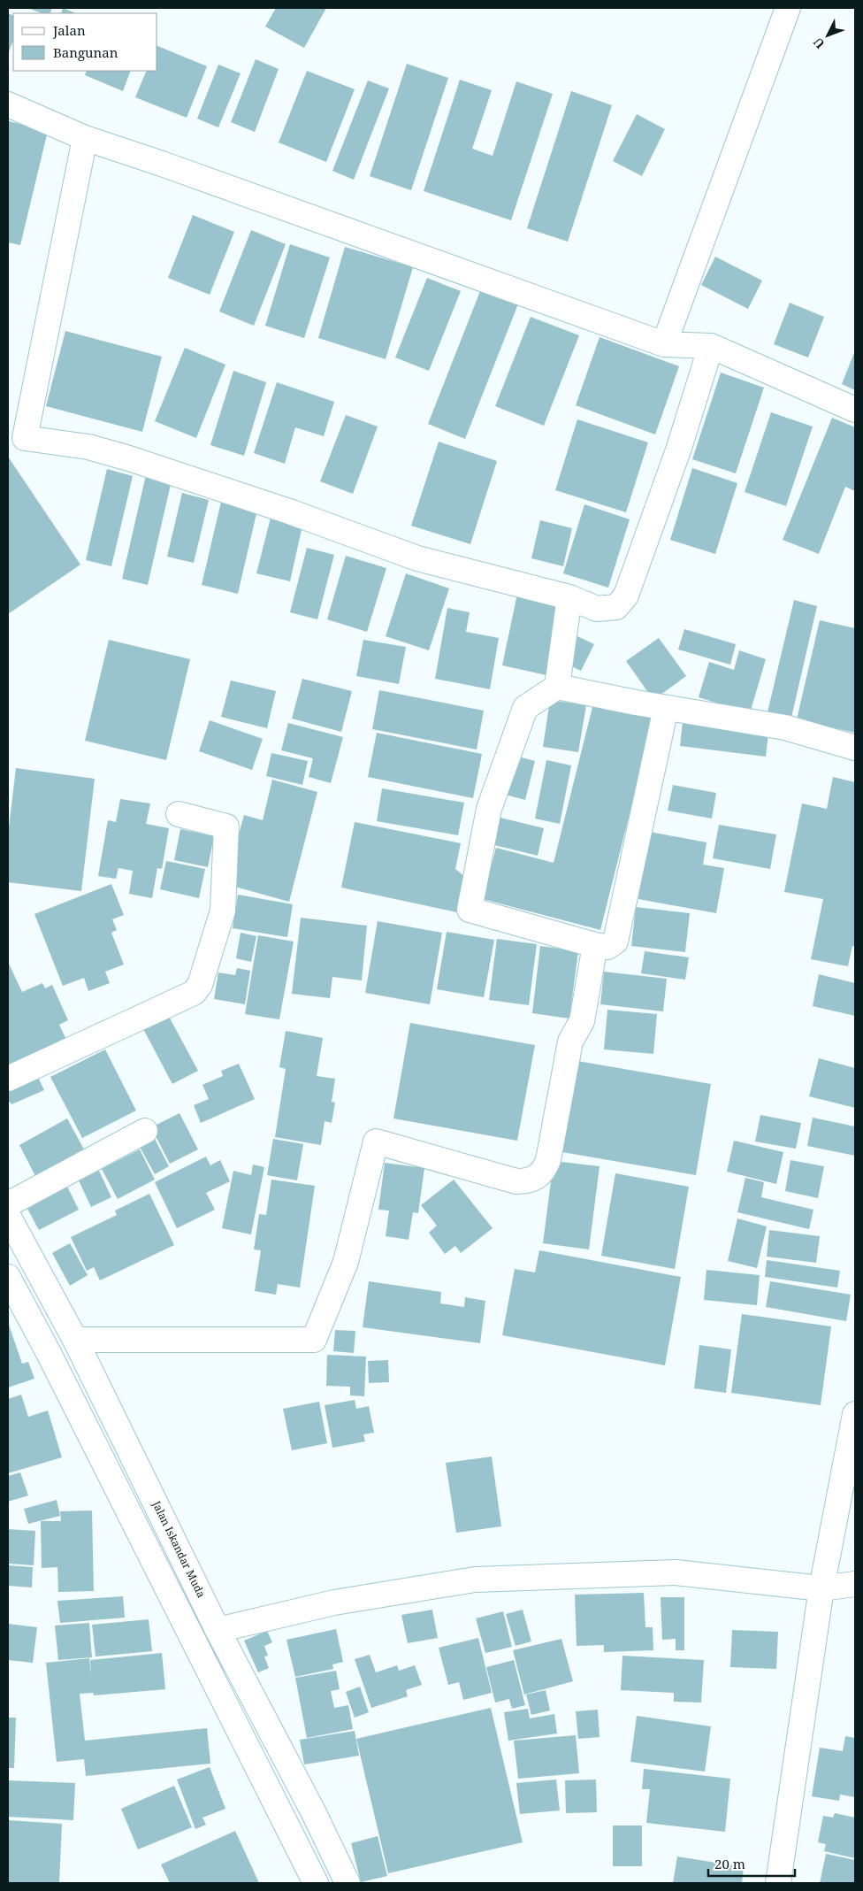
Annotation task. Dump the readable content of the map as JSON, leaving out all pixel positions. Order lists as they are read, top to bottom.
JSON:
{
  "streets": {
    "main road": ["Jalan Iskandar Muda"]
  },
  "legend": ["Jalan", "Bangunan"],
  "scale_bar": "20 m",
  "north": "bottom left"
}
